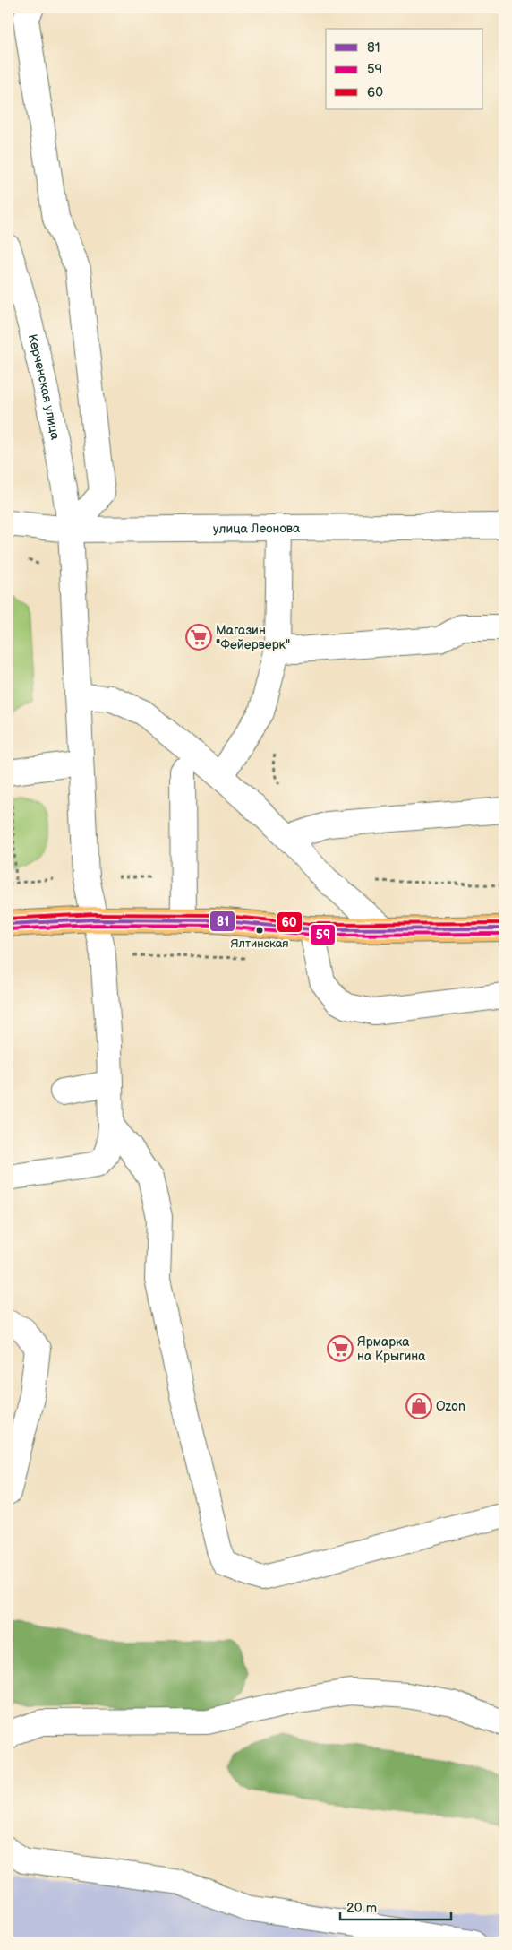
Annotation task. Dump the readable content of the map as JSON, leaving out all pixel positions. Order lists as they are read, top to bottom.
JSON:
{
  "streets": {
    "street": ["Керченская улица", "улица Леонова"]
  },
  "crossings": [
    ["Керченская улица", "улица Леонова"]
  ],
  "places": {
    "supermarket": ["Магазин \"Фейерверк\"", "Ярмарка на Крыгина"],
    "other": ["Ялтинская"],
    "shop": ["Ozon"]
  },
  "lines": ["transit line 60", "transit line 81", "transit line 59"],
  "legend": ["81", "59", "60"],
  "scale_bar": "20 m"
}
